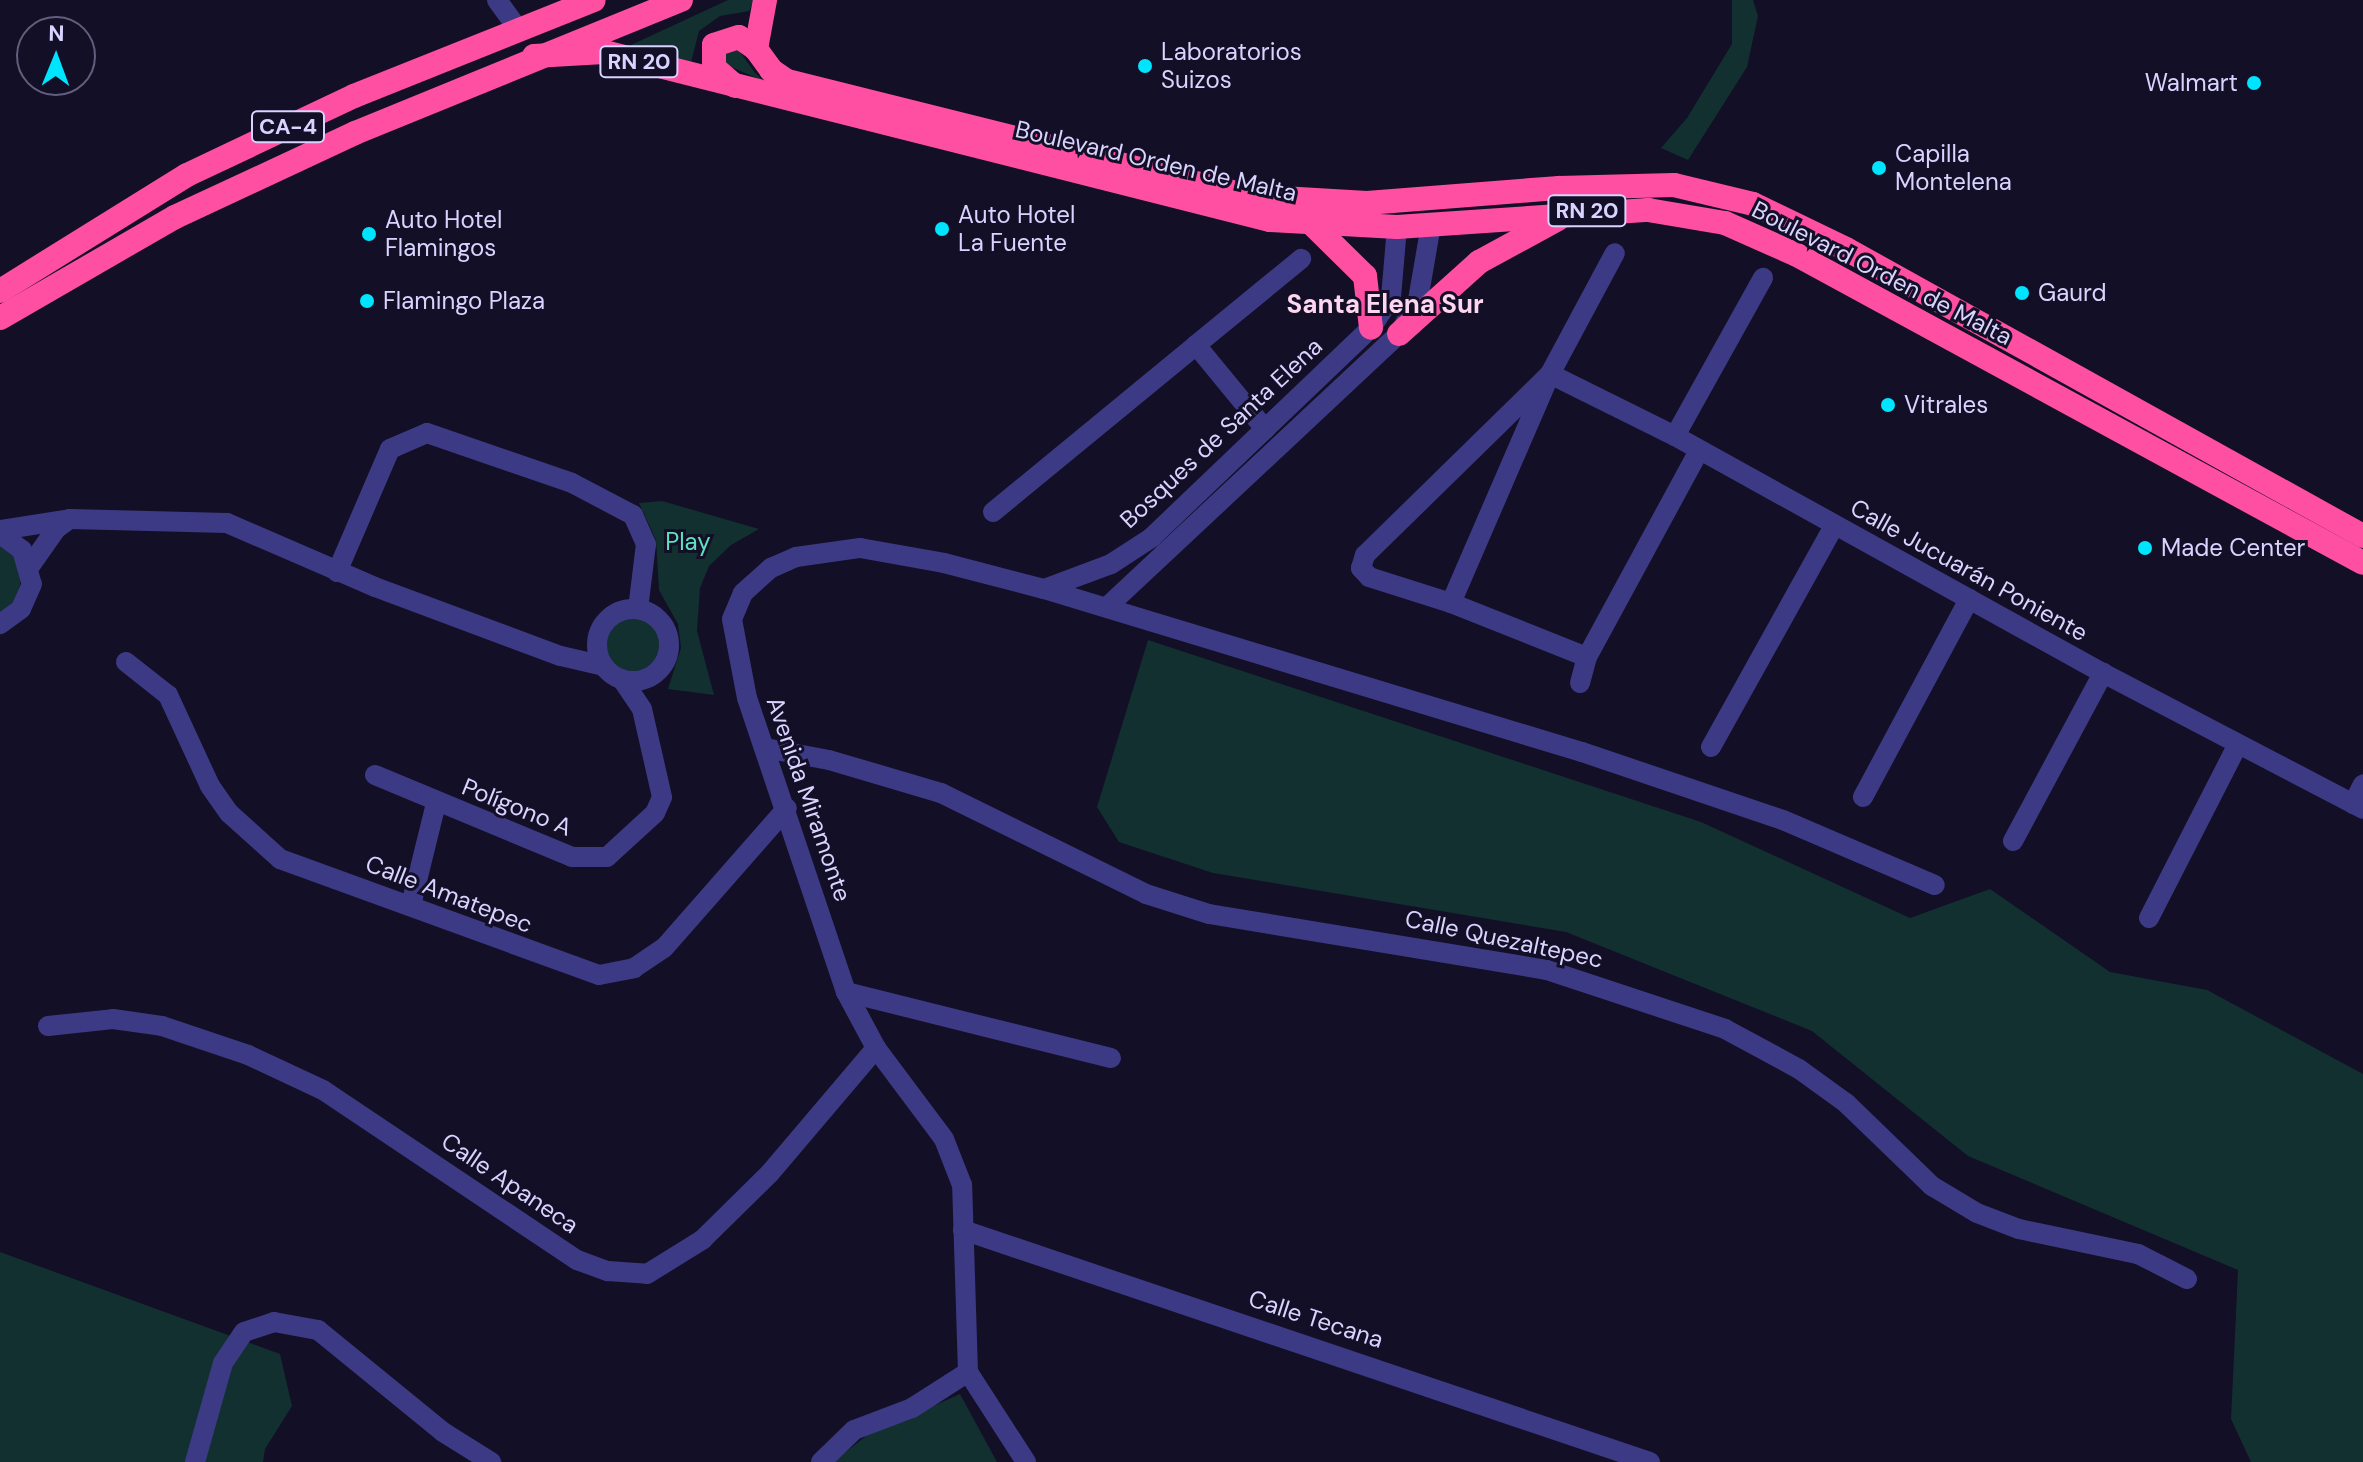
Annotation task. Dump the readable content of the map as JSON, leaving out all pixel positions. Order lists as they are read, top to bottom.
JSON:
{
  "streets": {
    "highway": ["RN 20", "CA-4", "Boulevard Orden de Malta"],
    "street": [
      "Bosques de Santa Elena",
      "Calle Jucuarán Poniente",
      "Avenida Miramonte",
      "Polígono A",
      "Calle Amatepec",
      "Calle Quezaltepec",
      "Calle Apaneca",
      "Calle Tecana"
    ]
  },
  "crossings": [
    ["CA-4", "Boulevard Orden de Malta"],
    ["Boulevard Orden de Malta", "Bosques de Santa Elena"],
    ["Bosques de Santa Elena", "Avenida Miramonte"],
    ["Avenida Miramonte", "Calle Amatepec"],
    ["Avenida Miramonte", "Calle Quezaltepec"],
    ["Avenida Miramonte", "Calle Apaneca"],
    ["Avenida Miramonte", "Calle Tecana"],
    ["Polígono A", "Calle Amatepec"]
  ],
  "districts": ["Santa Elena Sur"],
  "parks": ["Play"],
  "places": [
    "Laboratorios Suizos",
    "Walmart",
    "Capilla Montelena",
    "Auto Hotel La Fuente",
    "Auto Hotel Flamingos",
    "Gaurd",
    "Flamingo Plaza",
    "Vitrales",
    "Made Center"
  ],
  "north": "top"
}
